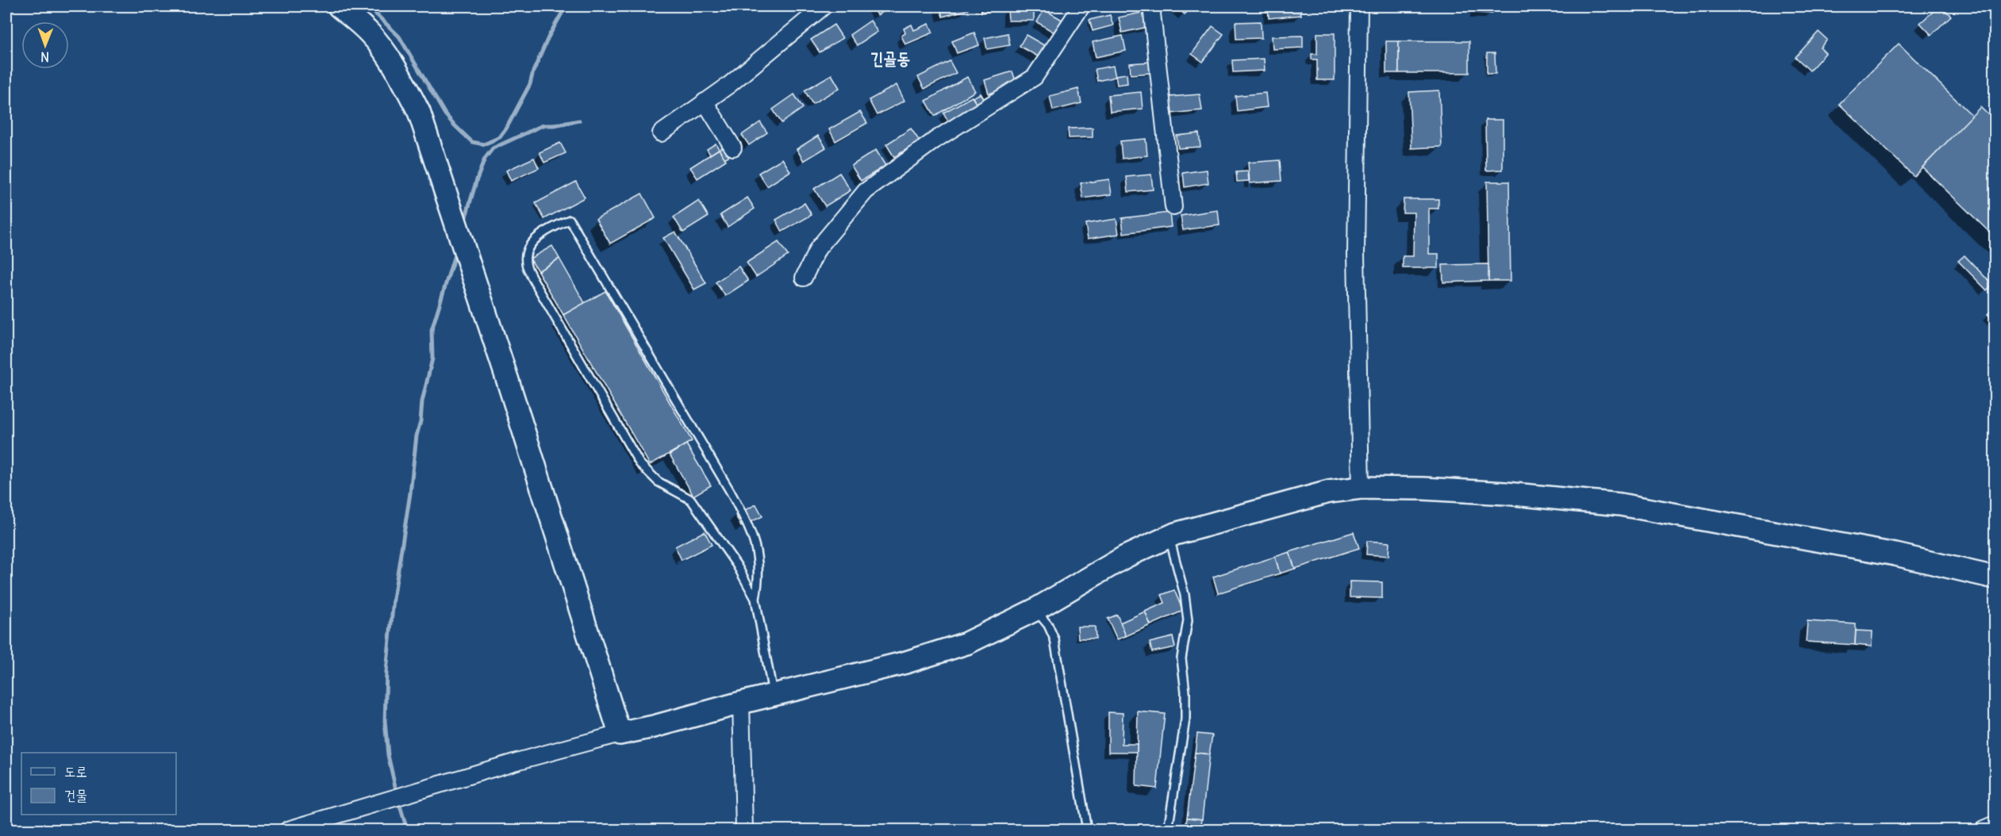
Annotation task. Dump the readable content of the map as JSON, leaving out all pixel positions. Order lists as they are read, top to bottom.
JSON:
{
  "districts": ["긴골동"],
  "legend": ["도로", "건물"],
  "north": "bottom"
}
